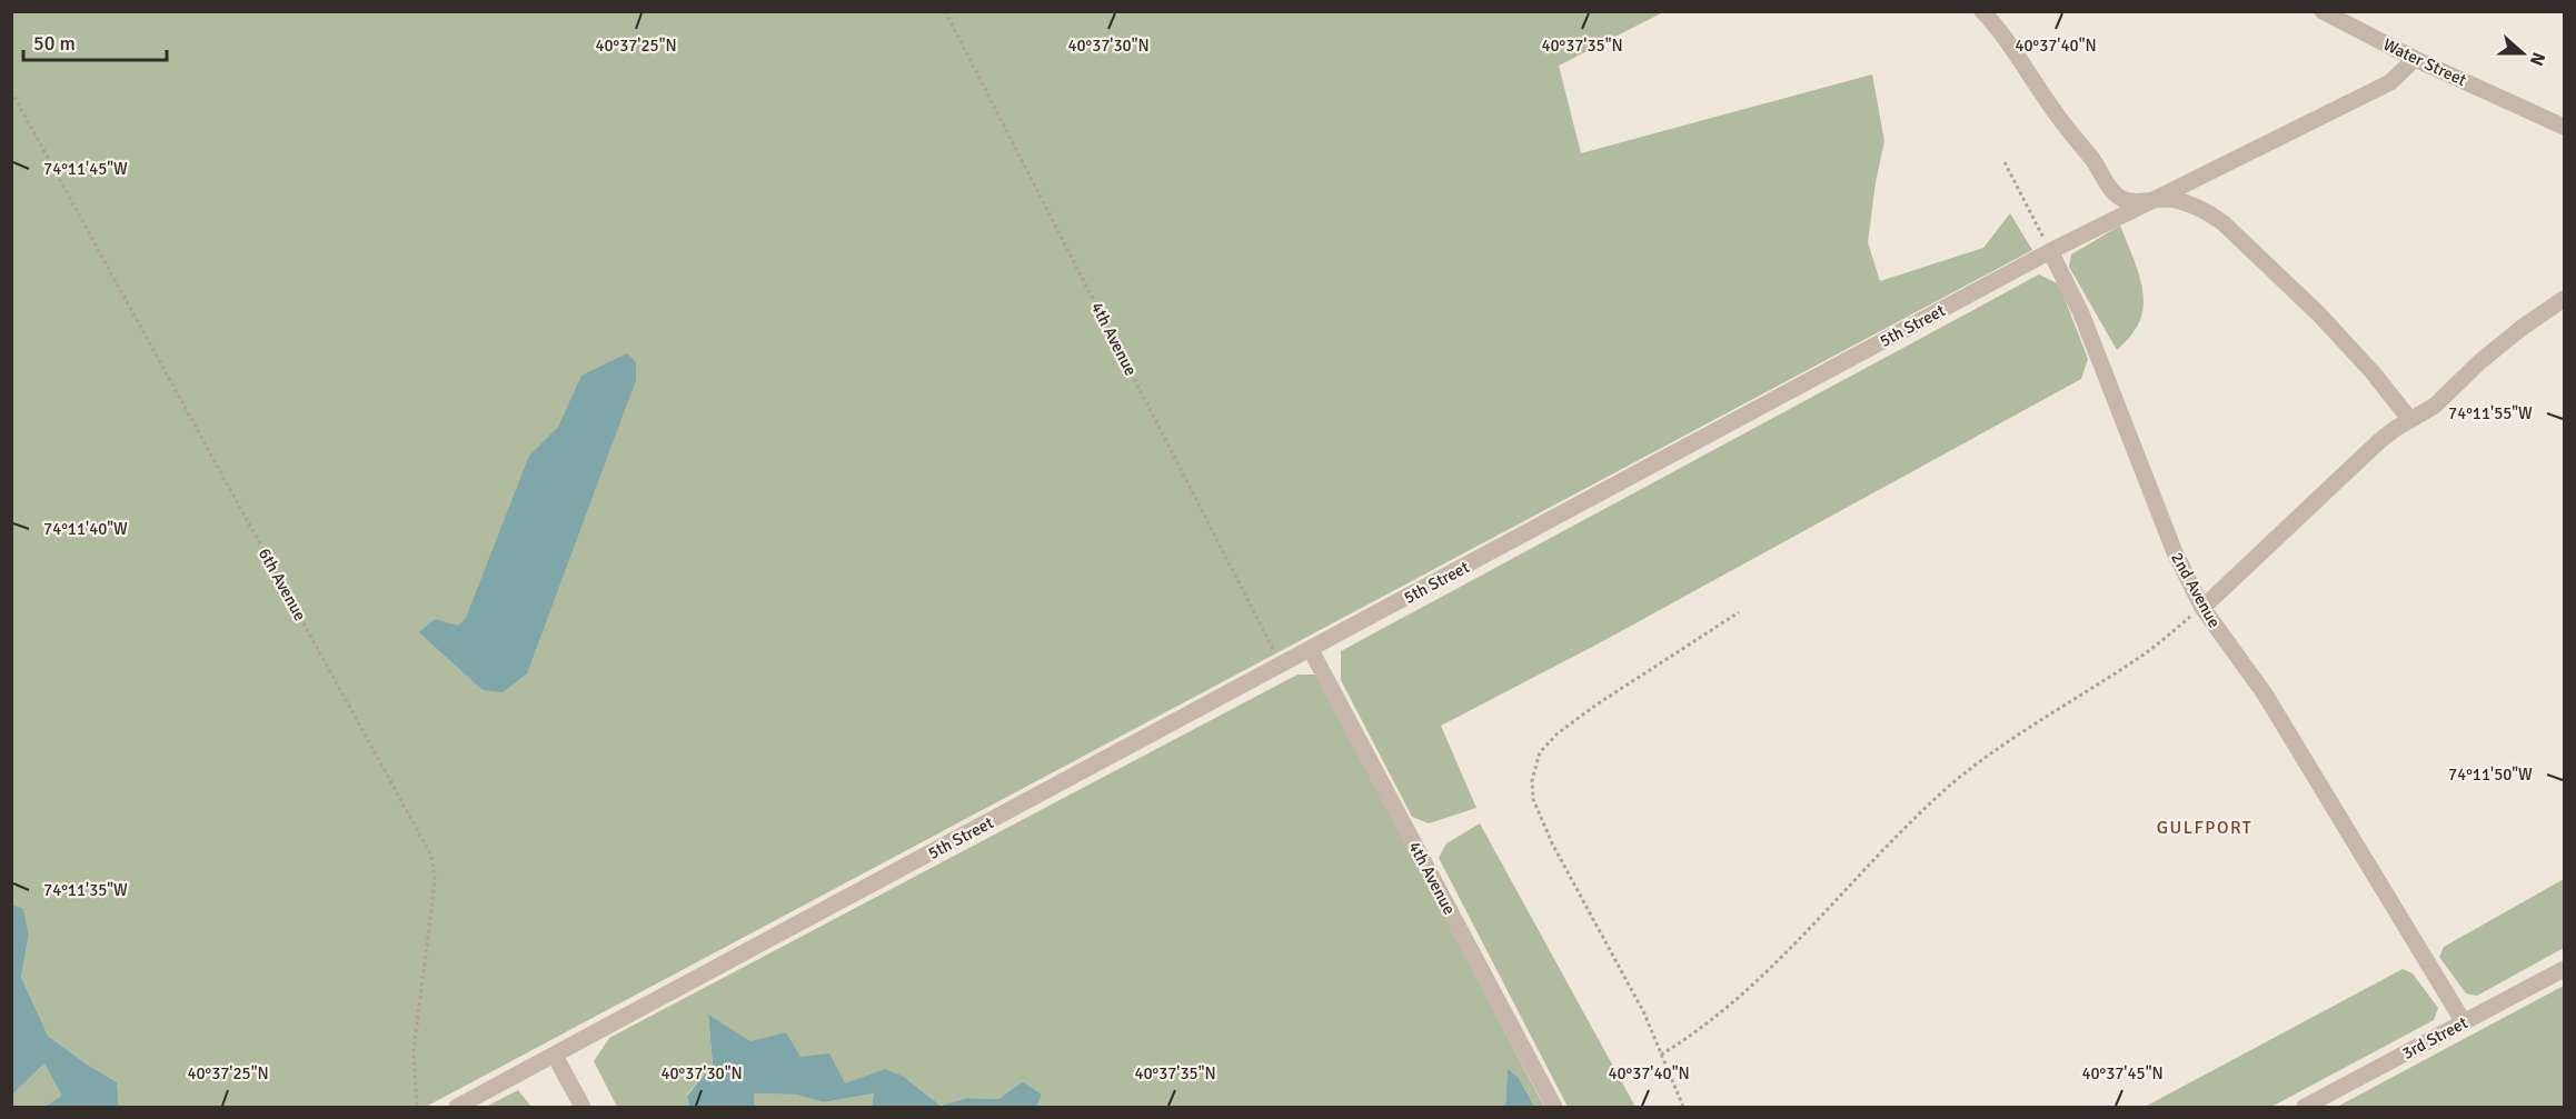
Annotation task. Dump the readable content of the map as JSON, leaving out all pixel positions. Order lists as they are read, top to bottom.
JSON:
{
  "streets": {
    "street": [
      "Water Street",
      "5th Street",
      "4th Avenue",
      "2nd Avenue",
      "3rd Street"
    ],
    "path": ["6th Avenue"]
  },
  "crossings": [
    ["Water Street", "5th Street"],
    ["5th Street", "4th Avenue"],
    ["5th Street", "2nd Avenue"],
    ["2nd Avenue", "3rd Street"]
  ],
  "districts": ["GULFPORT"],
  "scale_bar": "50 m",
  "north": "right",
  "coordinates": [
    "40°37'25\"N",
    "40°37'30\"N",
    "40°37'35\"N",
    "40°37'40\"N",
    "74°11'45\"W",
    "74°11'55\"W",
    "74°11'40\"W",
    "74°11'50\"W",
    "74°11'35\"W",
    "40°37'45\"N"
  ]
}
